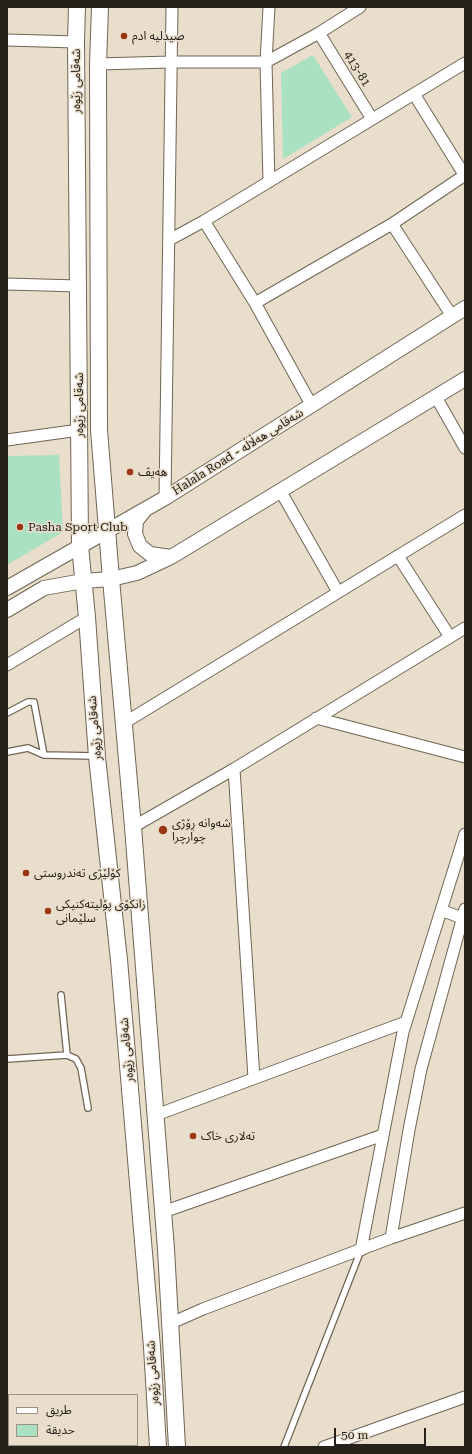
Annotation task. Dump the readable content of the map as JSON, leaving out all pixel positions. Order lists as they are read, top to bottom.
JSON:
{
  "streets": {
    "main road": ["شەقامی زێوەر"],
    "street": ["413-81", "Halala Road - شەقامی هەڵاڵە"]
  },
  "crossings": [
    ["شەقامی زێوەر", "Halala Road - شەقامی هەڵاڵە"]
  ],
  "places": [
    "صیدلیە ادم",
    "ھەیڤ",
    "Pasha Sport Club",
    "شەوانە ڕۆژی چوارچرا",
    "کۆلێژی تەندروستی",
    "زانکۆی پۆلیتەکنیکی سلێمانی",
    "تەلاری خاک"
  ],
  "legend": ["طريق", "حديقة"],
  "scale_bar": "50 m"
}
